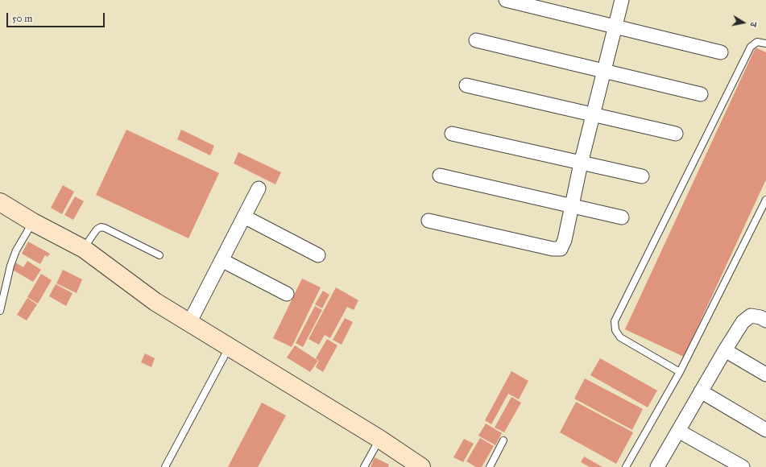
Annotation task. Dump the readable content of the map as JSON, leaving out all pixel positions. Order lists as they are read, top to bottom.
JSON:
{
  "scale_bar": "50 m",
  "north": "right"
}
